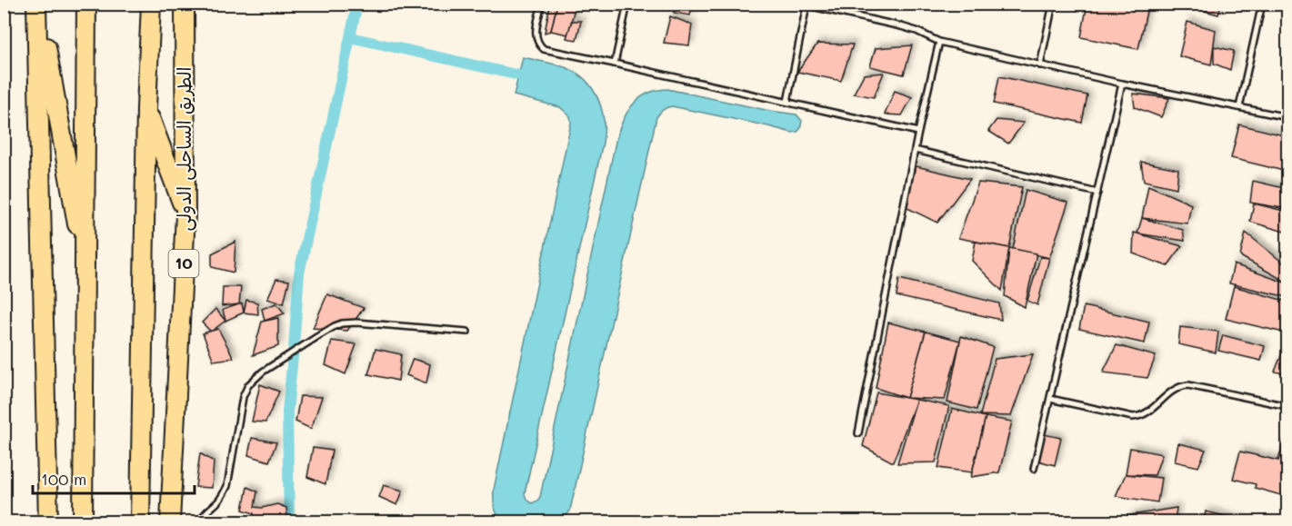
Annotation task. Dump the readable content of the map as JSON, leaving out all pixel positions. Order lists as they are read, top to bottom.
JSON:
{
  "streets": {
    "highway": ["الطريق الساحلى الدولى", "10"]
  },
  "scale_bar": "100 m"
}
